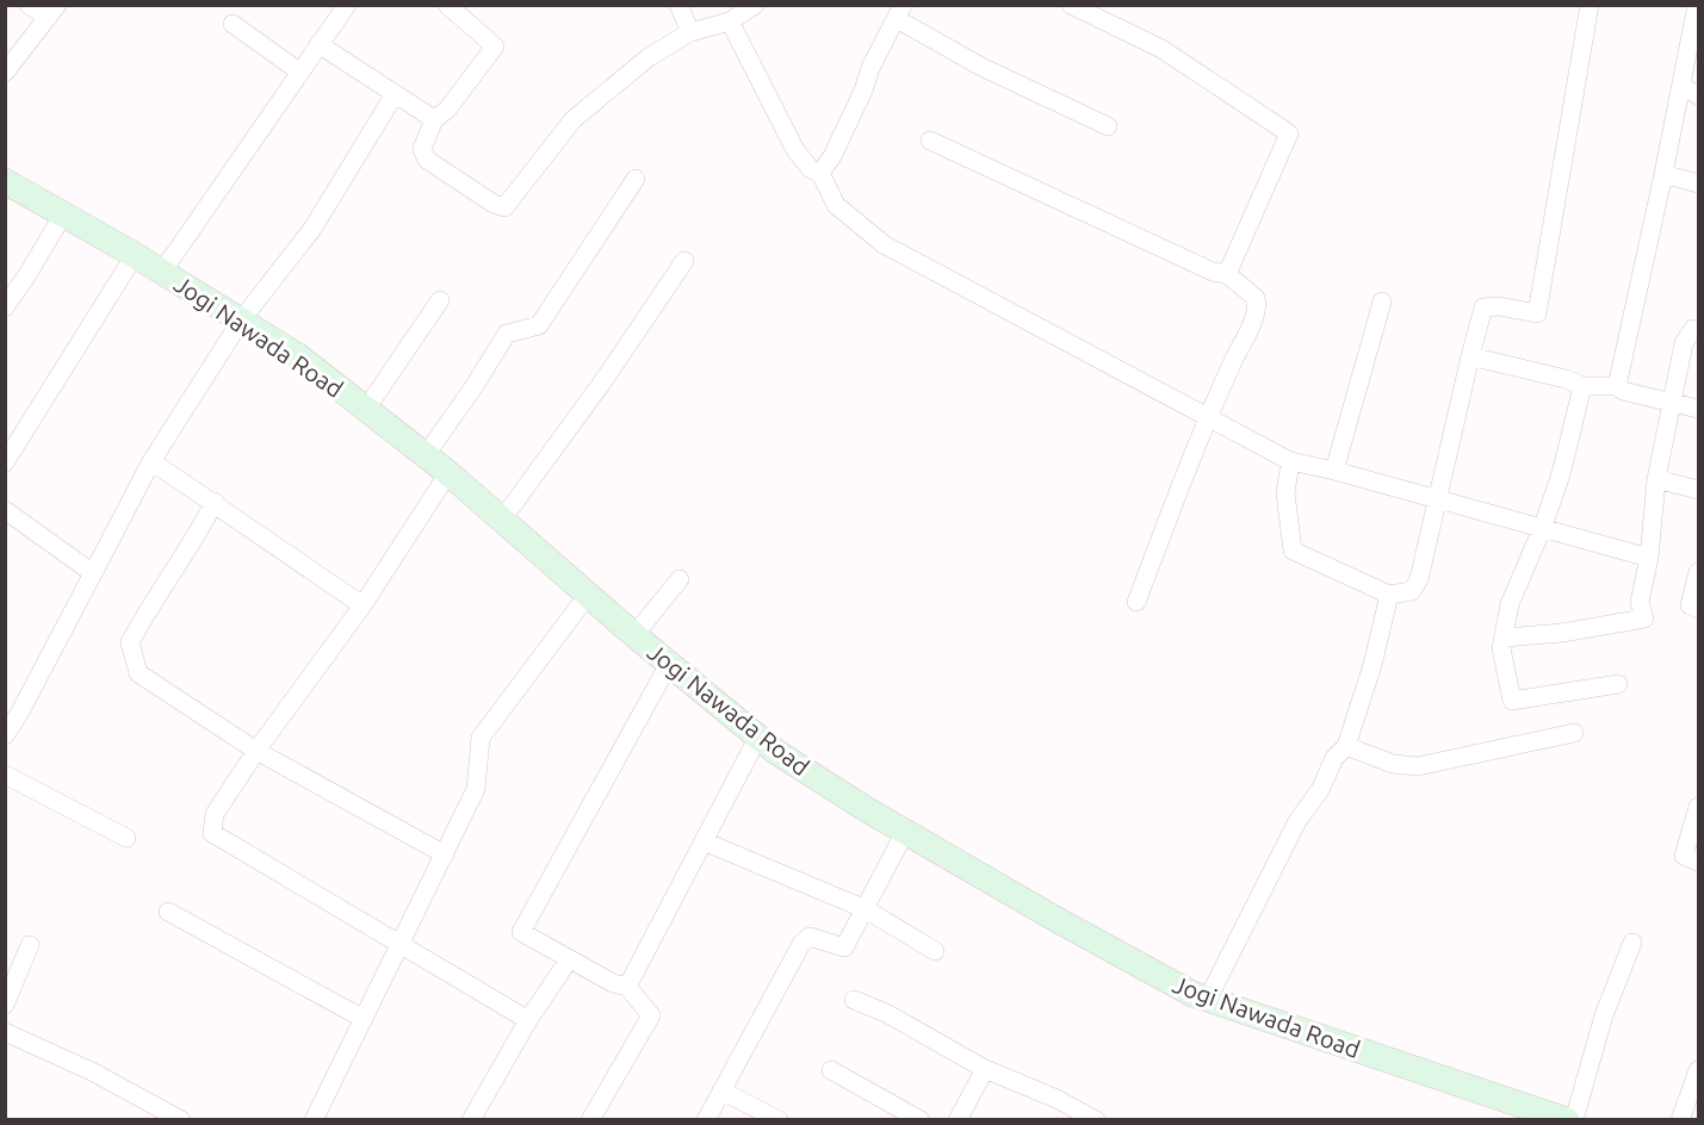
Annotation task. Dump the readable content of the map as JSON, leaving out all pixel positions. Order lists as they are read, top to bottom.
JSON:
{
  "streets": {
    "street": ["Jogi Nawada Road"]
  }
}
